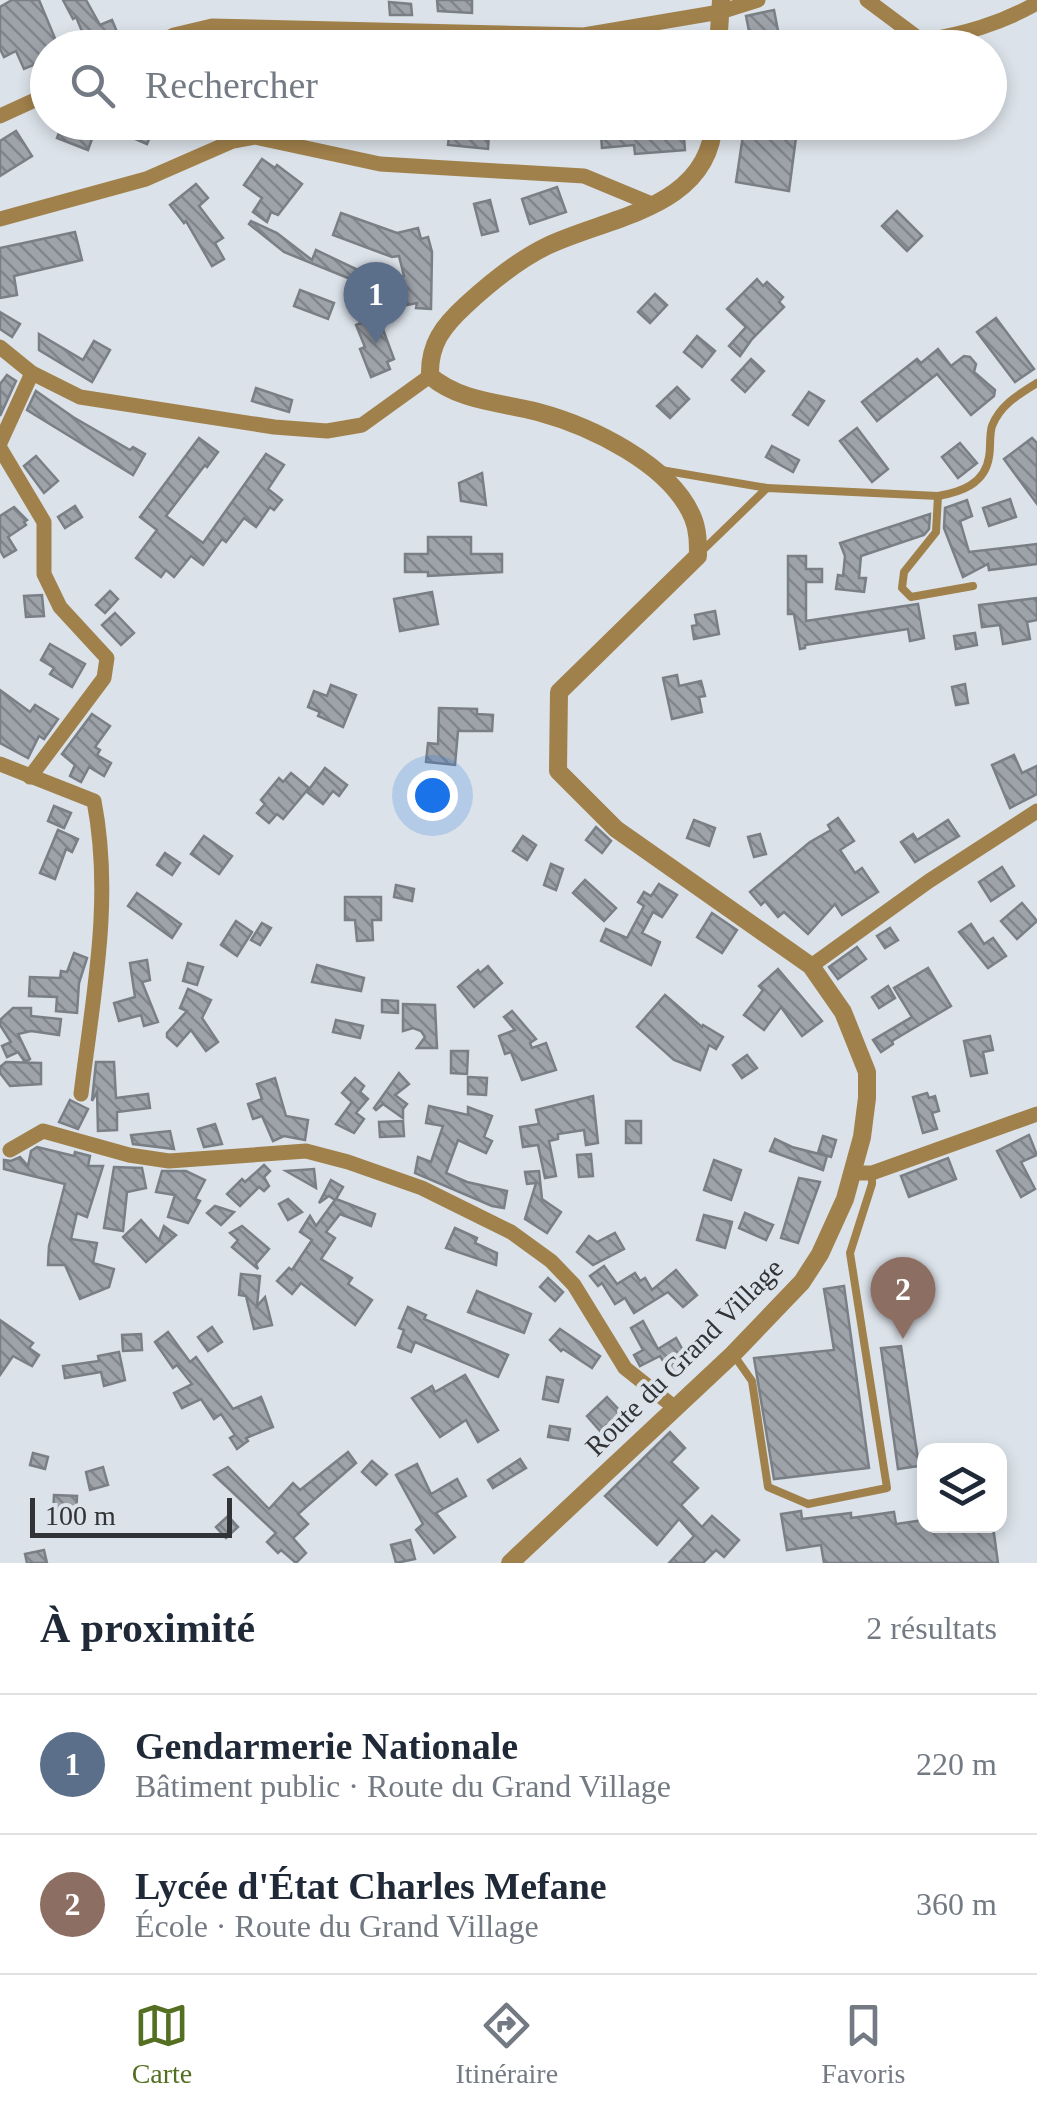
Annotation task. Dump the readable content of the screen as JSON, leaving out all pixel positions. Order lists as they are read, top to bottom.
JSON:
{
  "streets": {
    "street": ["Route du Grand Village"]
  },
  "scale_bar": "100 m",
  "page": {
    "search": "Rechercher",
    "pins": ["1", "2"],
    "scale": "100 m",
    "heading": ["À proximité", "2 résultats"],
    "list": [
      {
        "mark": "1",
        "name": "Gendarmerie Nationale",
        "note": "Bâtiment public · Route du Grand Village",
        "value": "220 m"
      },
      {
        "mark": "2",
        "name": "Lycée d'État Charles Mefane",
        "note": "École · Route du Grand Village",
        "value": "360 m"
      }
    ],
    "nav": ["Carte", "Itinéraire", "Favoris"]
  }
}
